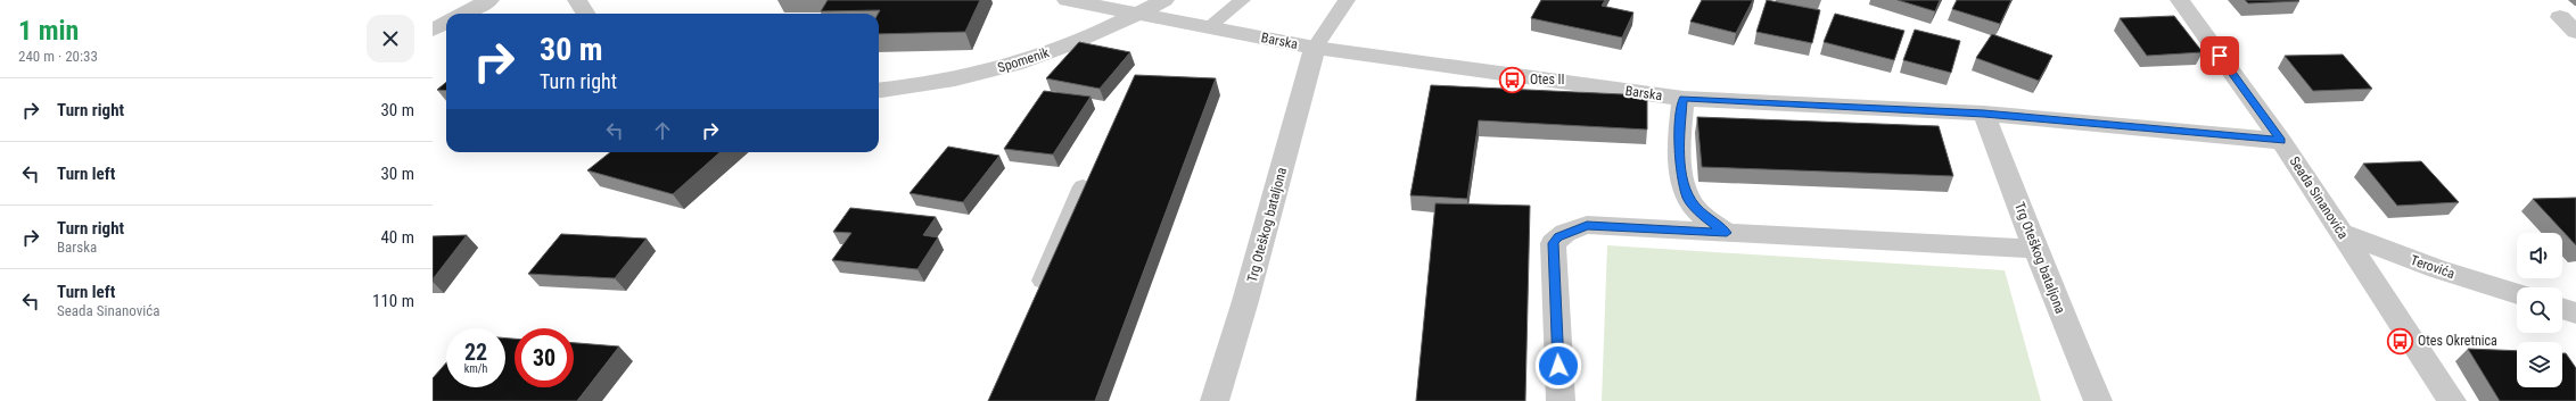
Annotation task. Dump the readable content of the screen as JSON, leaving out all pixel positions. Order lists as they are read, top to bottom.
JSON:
{
  "streets": {
    "street": [
      "Barska",
      "Spomenik",
      "Seada Sinanovića",
      "Trg Oteškog bataljona",
      "Terovića"
    ]
  },
  "crossings": [
    ["Barska", "Spomenik"],
    ["Barska", "Seada Sinanovića"],
    ["Barska", "Trg Oteškog bataljona"],
    ["Seada Sinanovića", "Terovića"]
  ],
  "places": {
    "bus stop": ["Otes II", "Otes Okretnica"]
  },
  "page": {
    "heading": ["1 min", "240 m · 20:33"],
    "turn": ["30 m", "Turn right"],
    "list": [
      {
        "name": "Turn right",
        "value": "30 m"
      },
      {
        "name": "Turn left",
        "value": "30 m"
      },
      {
        "name": "Turn right",
        "note": "Barska",
        "value": "40 m"
      },
      {
        "name": "Turn left",
        "note": "Seada Sinanovića",
        "value": "110 m"
      }
    ],
    "speed": "22 km/h",
    "limit": "30"
  }
}
